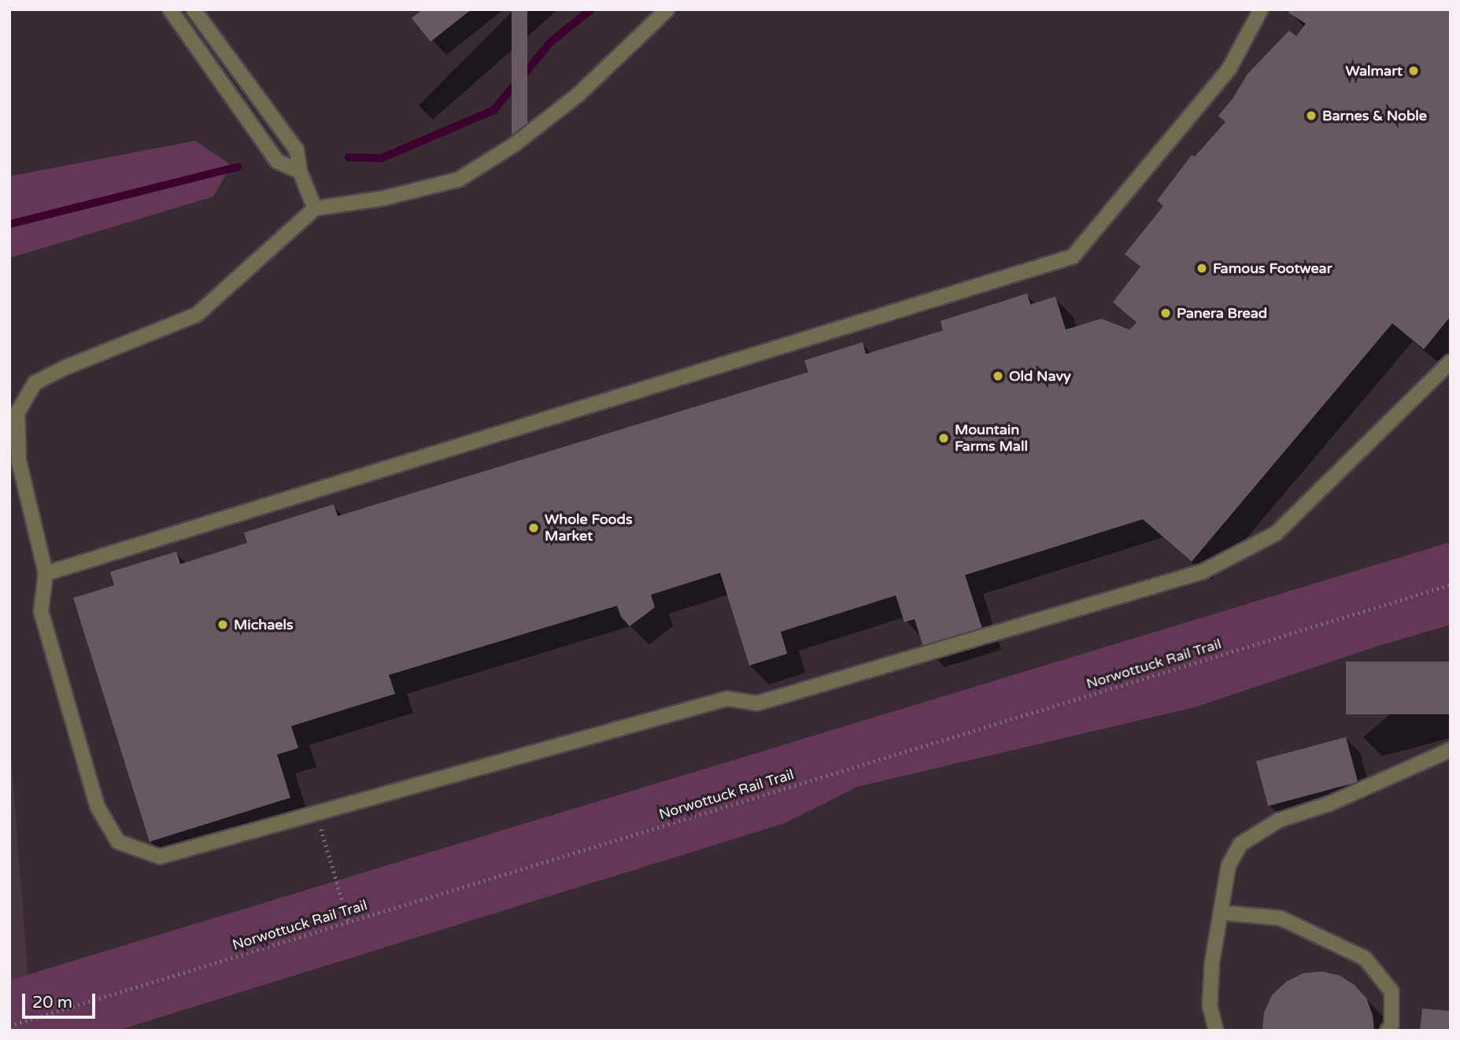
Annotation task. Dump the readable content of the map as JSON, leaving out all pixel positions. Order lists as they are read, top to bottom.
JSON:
{
  "streets": {
    "path": ["Norwottuck Rail Trail"]
  },
  "places": [
    "Walmart",
    "Barnes & Noble",
    "Famous Footwear",
    "Panera Bread",
    "Old Navy",
    "Mountain Farms Mall",
    "Whole Foods Market",
    "Michaels"
  ],
  "scale_bar": "20 m"
}
